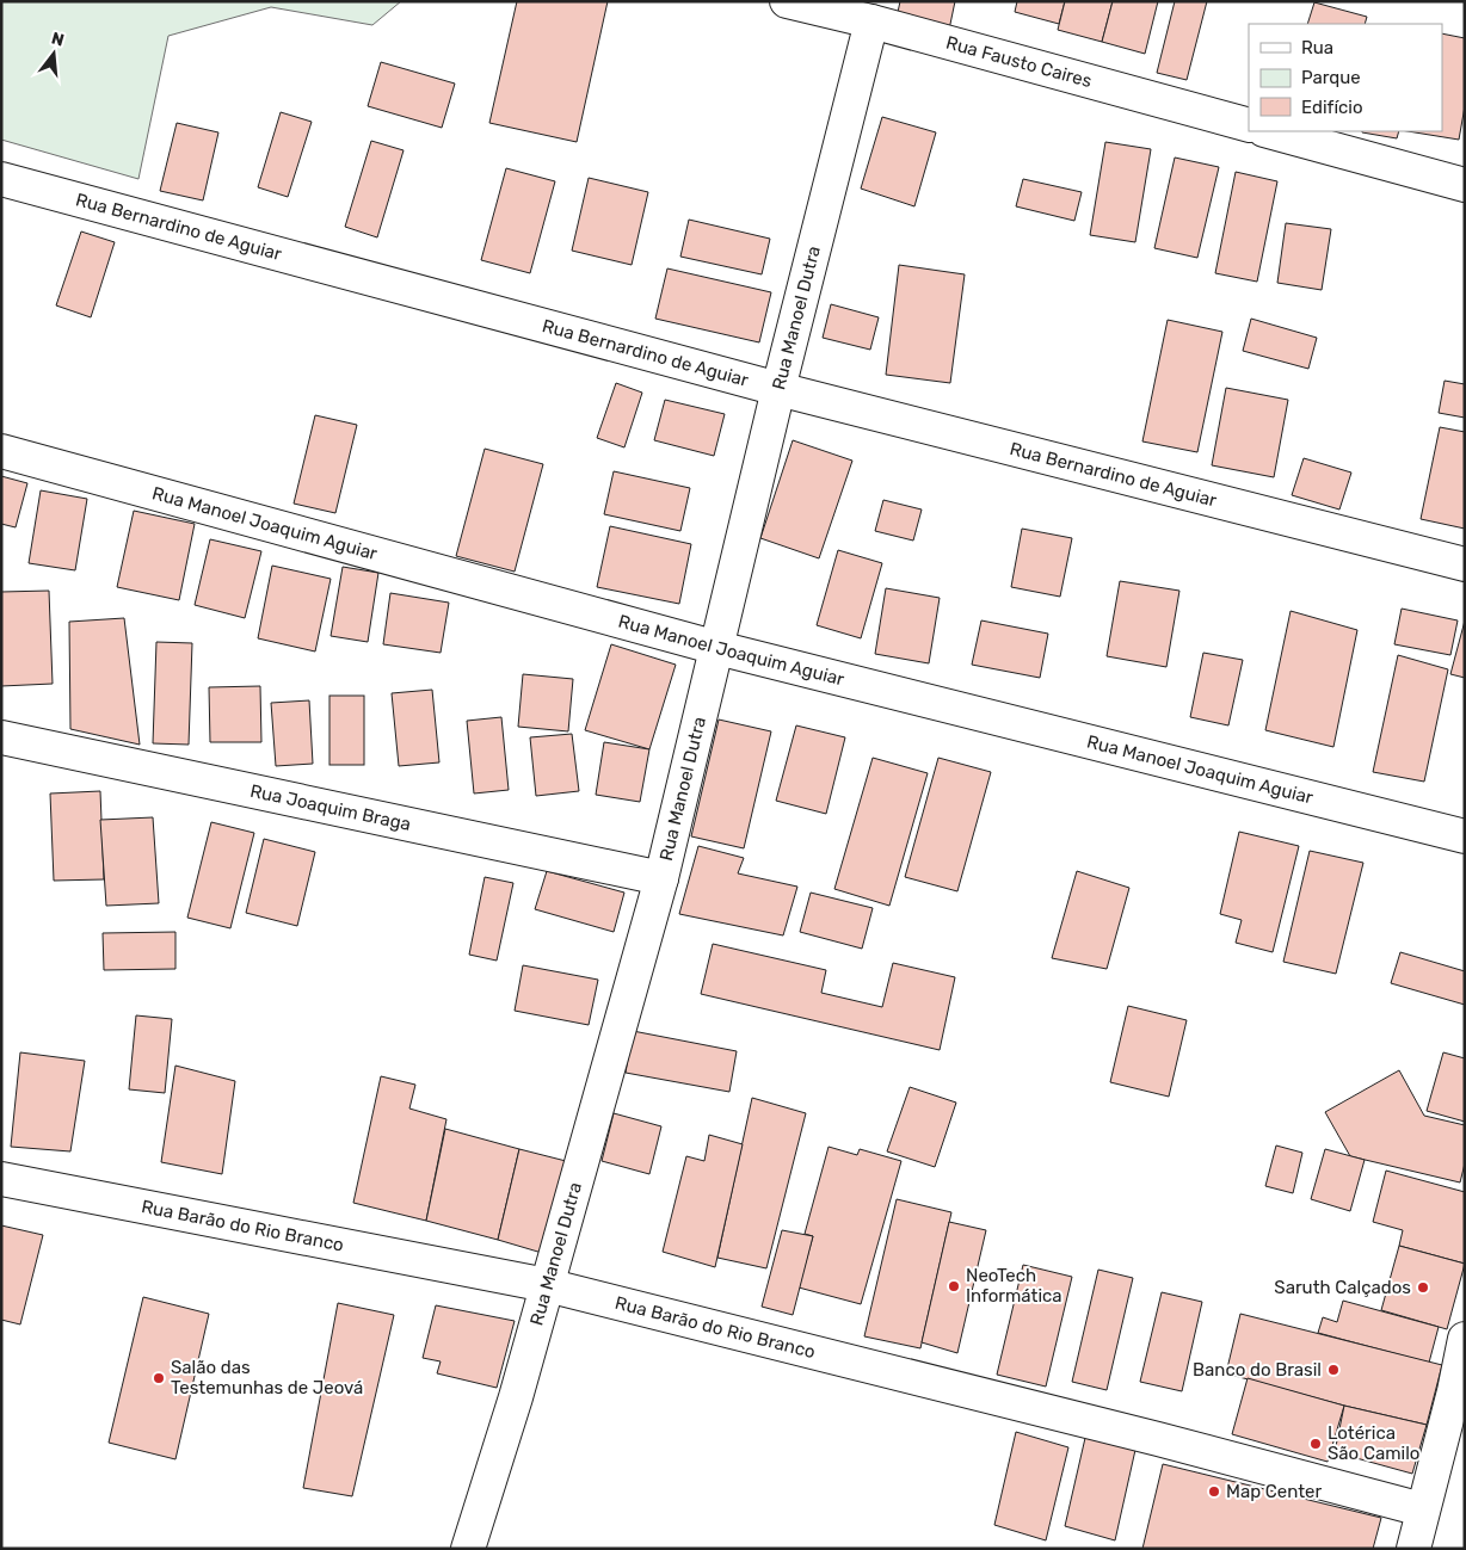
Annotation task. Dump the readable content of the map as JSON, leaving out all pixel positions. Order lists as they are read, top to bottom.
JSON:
{
  "streets": {
    "street": [
      "Rua Fausto Caires",
      "Rua Bernardino de Aguiar",
      "Rua Manoel Dutra",
      "Rua Manoel Joaquim Aguiar",
      "Rua Joaquim Braga",
      "Rua Barão do Rio Branco"
    ]
  },
  "crossings": [
    ["Rua Fausto Caires", "Rua Manoel Dutra"],
    ["Rua Bernardino de Aguiar", "Rua Manoel Dutra"],
    ["Rua Manoel Dutra", "Rua Manoel Joaquim Aguiar"],
    ["Rua Manoel Dutra", "Rua Joaquim Braga"],
    ["Rua Manoel Dutra", "Rua Barão do Rio Branco"]
  ],
  "places": [
    "NeoTech Informática",
    "Saruth Calçados",
    "Banco do Brasil",
    "Salão das Testemunhas de Jeová",
    "Lotérica São Camilo",
    "Map Center"
  ],
  "legend": ["Rua", "Parque", "Edifício"],
  "north": "top"
}
